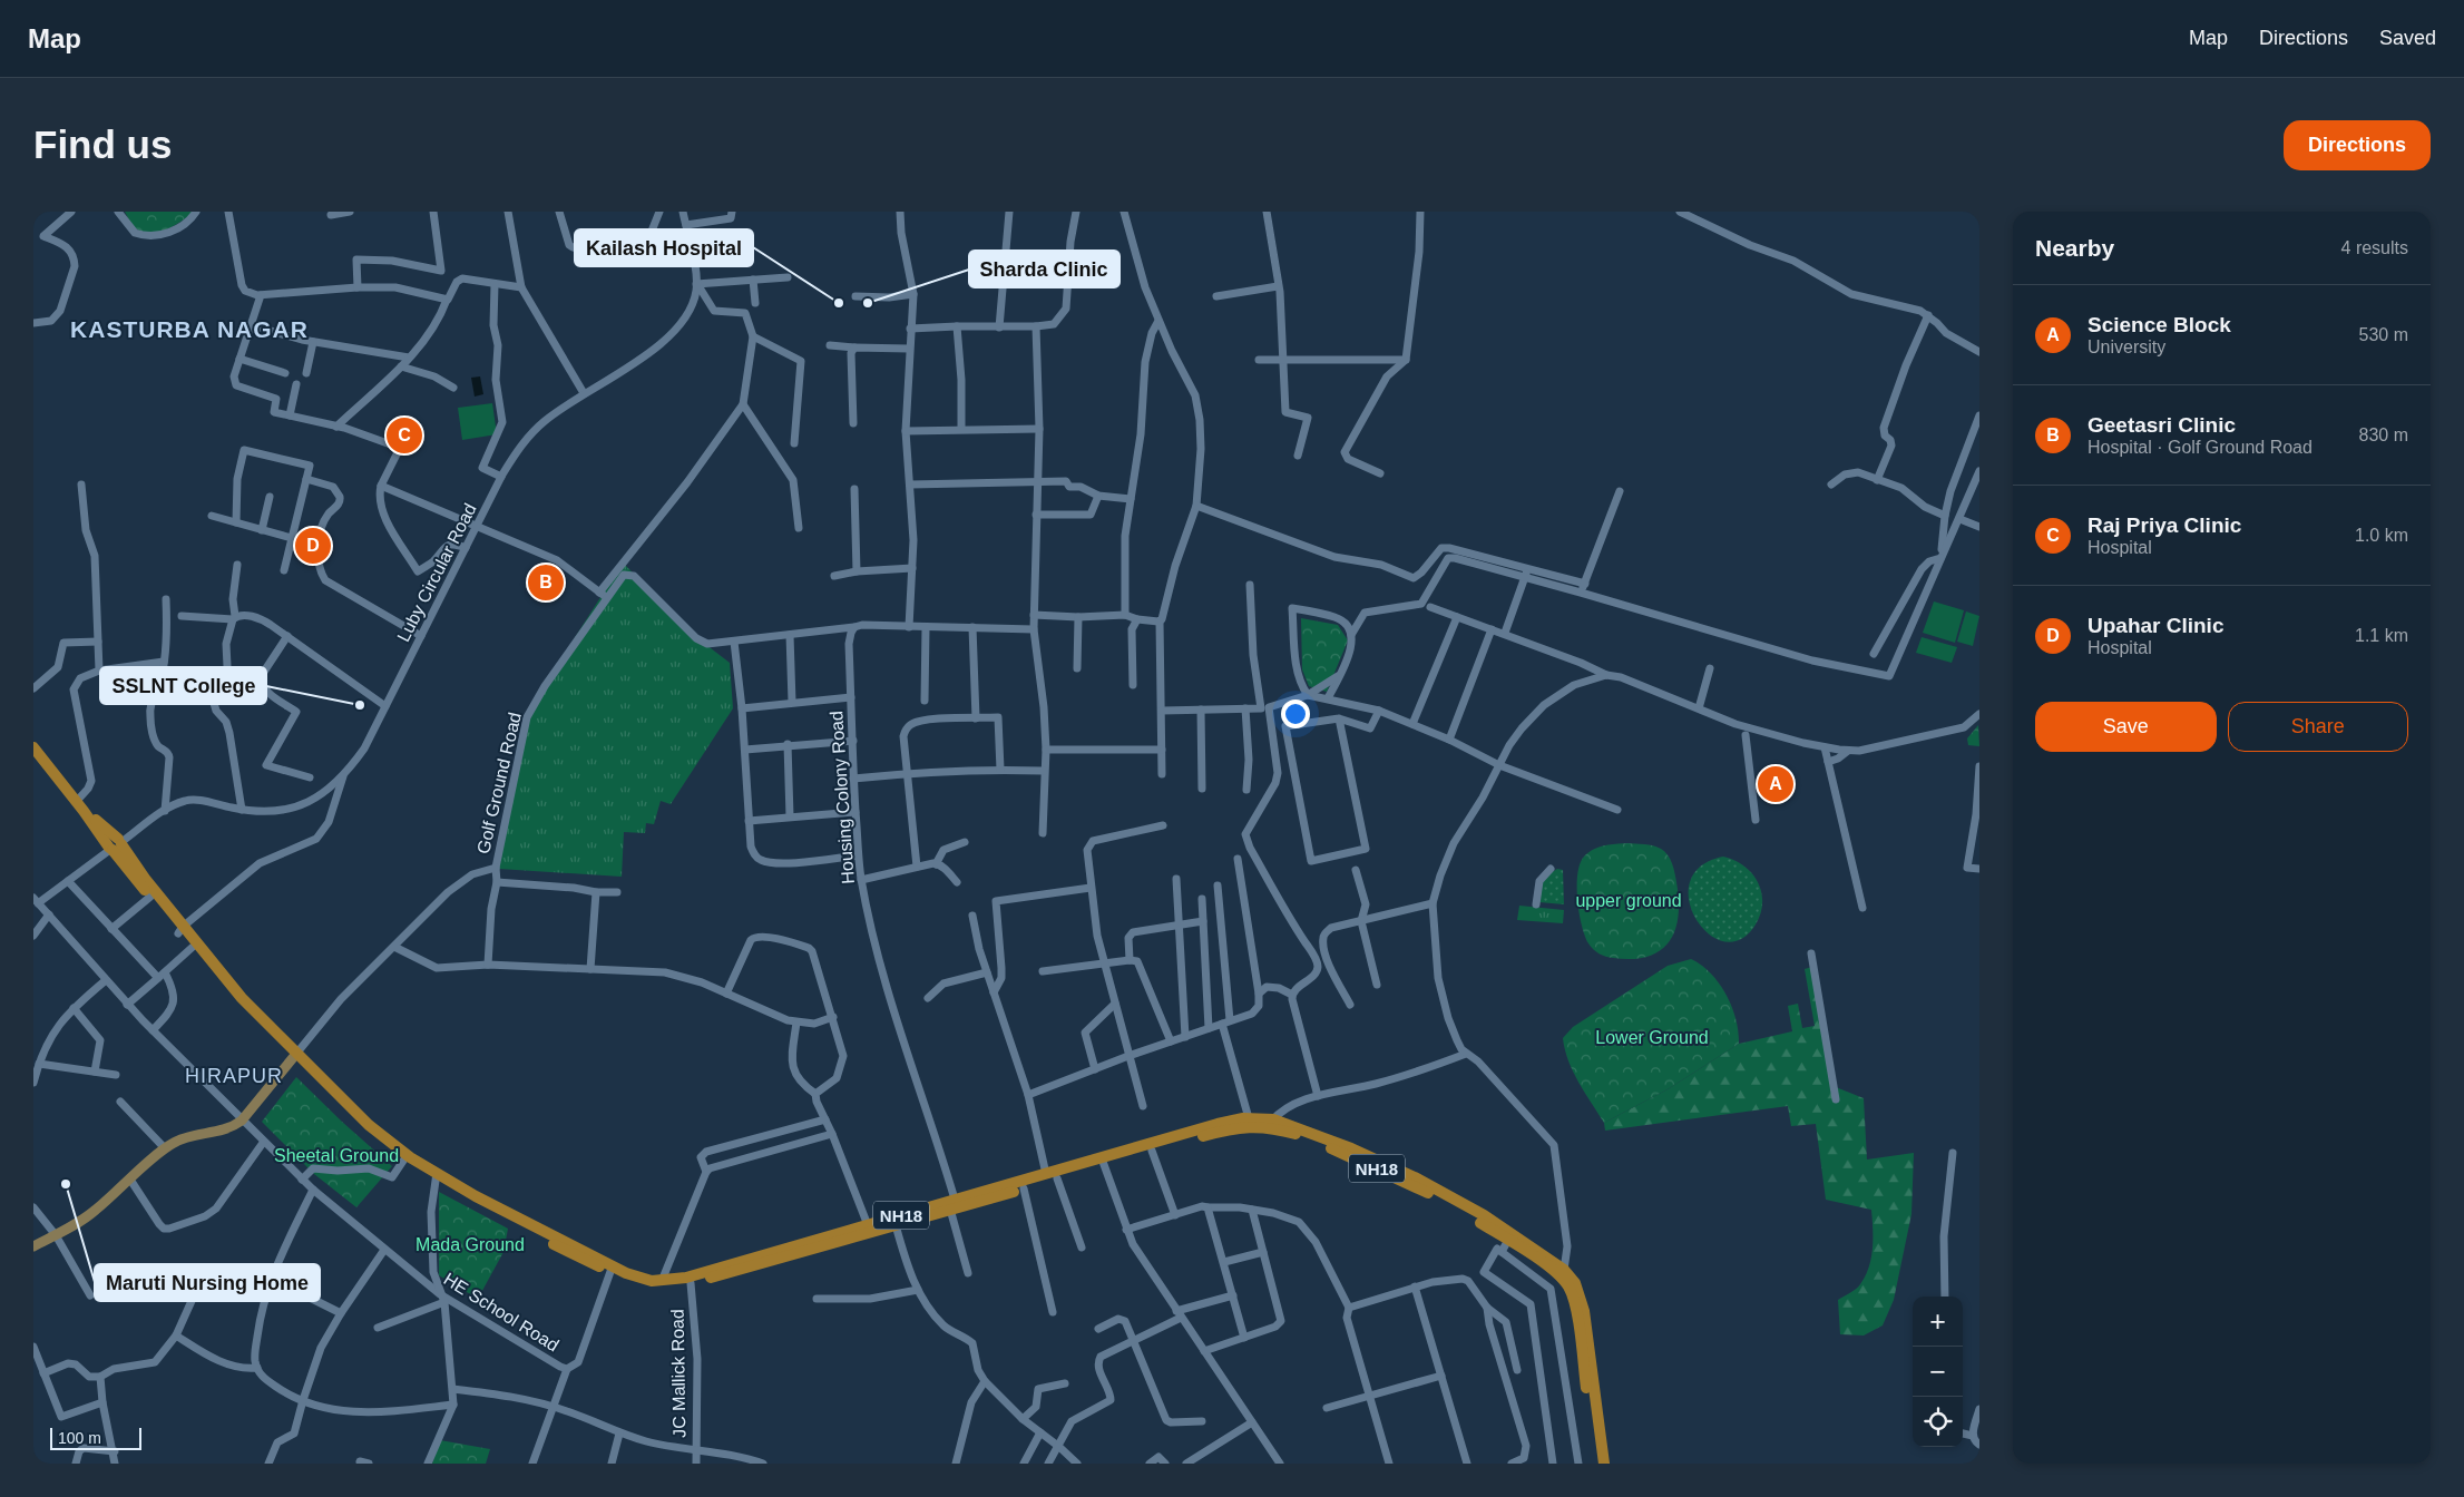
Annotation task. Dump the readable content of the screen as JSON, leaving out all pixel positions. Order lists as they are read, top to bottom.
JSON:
{
  "streets": {
    "highway": ["NH18"],
    "street": [
      "Luby Circular Road",
      "Golf Ground Road",
      "Housing Colony Road",
      "HE School Road",
      "JC Mallick Road"
    ]
  },
  "crossings": [
    ["Luby Circular Road", "NH18"],
    ["Luby Circular Road", "HE School Road"],
    ["Housing Colony Road", "NH18"],
    ["NH18", "HE School Road"],
    ["NH18", "JC Mallick Road"]
  ],
  "districts": ["KASTURBA NAGAR", "HIRAPUR"],
  "parks": [
    "upper ground",
    "Lower Ground",
    "Sheetal Ground",
    "Mada Ground"
  ],
  "places": [
    "Kailash Hospital",
    "Sharda Clinic",
    "SSLNT College",
    "Maruti Nursing Home"
  ],
  "scale_bar": "100 m",
  "page": {
    "header": "Map",
    "nav": ["Map", "Directions", "Saved"],
    "buttons": [
      "Directions",
      ["Save", "Share"]
    ],
    "title": "Find us",
    "heading": ["Nearby", "4 results"],
    "list": [
      {
        "mark": "A",
        "name": "Science Block",
        "note": "University",
        "value": "530 m"
      },
      {
        "mark": "B",
        "name": "Geetasri Clinic",
        "note": "Hospital · Golf Ground Road",
        "value": "830 m"
      },
      {
        "mark": "C",
        "name": "Raj Priya Clinic",
        "note": "Hospital",
        "value": "1.0 km"
      },
      {
        "mark": "D",
        "name": "Upahar Clinic",
        "note": "Hospital",
        "value": "1.1 km"
      }
    ],
    "pins": [
      "C",
      "D",
      "B",
      "A"
    ],
    "map_buttons": ["+", "−"],
    "scale": "100 m"
  }
}
